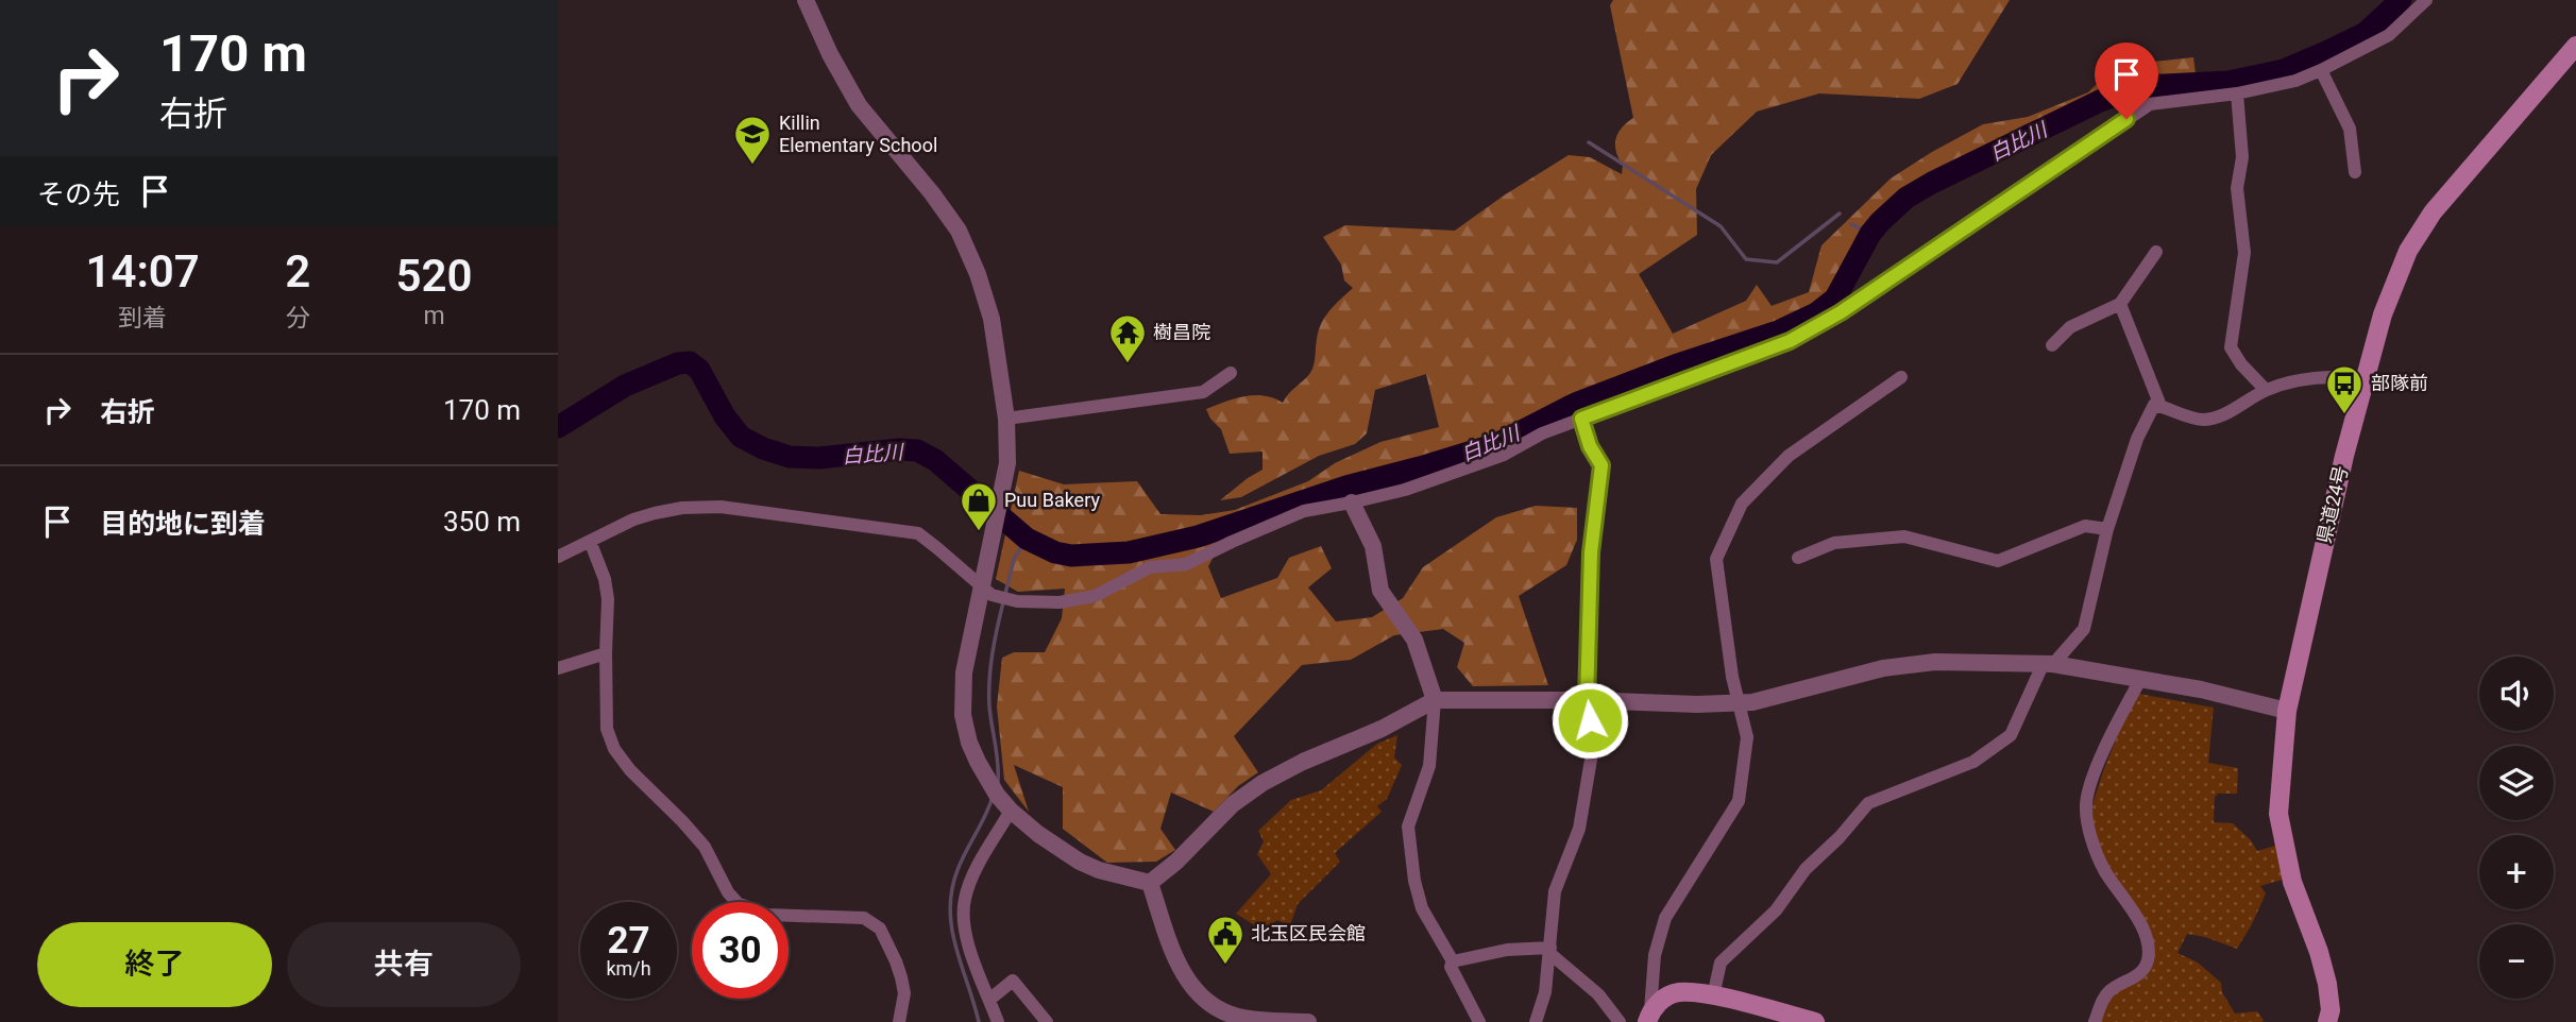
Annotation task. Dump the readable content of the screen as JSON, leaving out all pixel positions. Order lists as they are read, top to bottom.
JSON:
{
  "streets": {
    "main road": ["県道24号"]
  },
  "water": ["白比川"],
  "places": {
    "school or university": ["Killin Elementary School"],
    "temple": ["樹昌院"],
    "bus stop": ["部隊前"],
    "shop": ["Puu Bakery"],
    "public building": ["北玉区民会館"]
  },
  "page": {
    "turn": ["170 m", "右折"],
    "then": "その先",
    "eta": [
      "14:07",
      "到着",
      "2",
      "分",
      "520",
      "m"
    ],
    "list": [
      {
        "name": "右折",
        "value": "170 m"
      },
      {
        "name": "目的地に到着",
        "value": "350 m"
      }
    ],
    "map_buttons": ["+", "−"],
    "speed": "27 km/h",
    "limit": "30",
    "buttons": ["終了", "共有"]
  }
}
